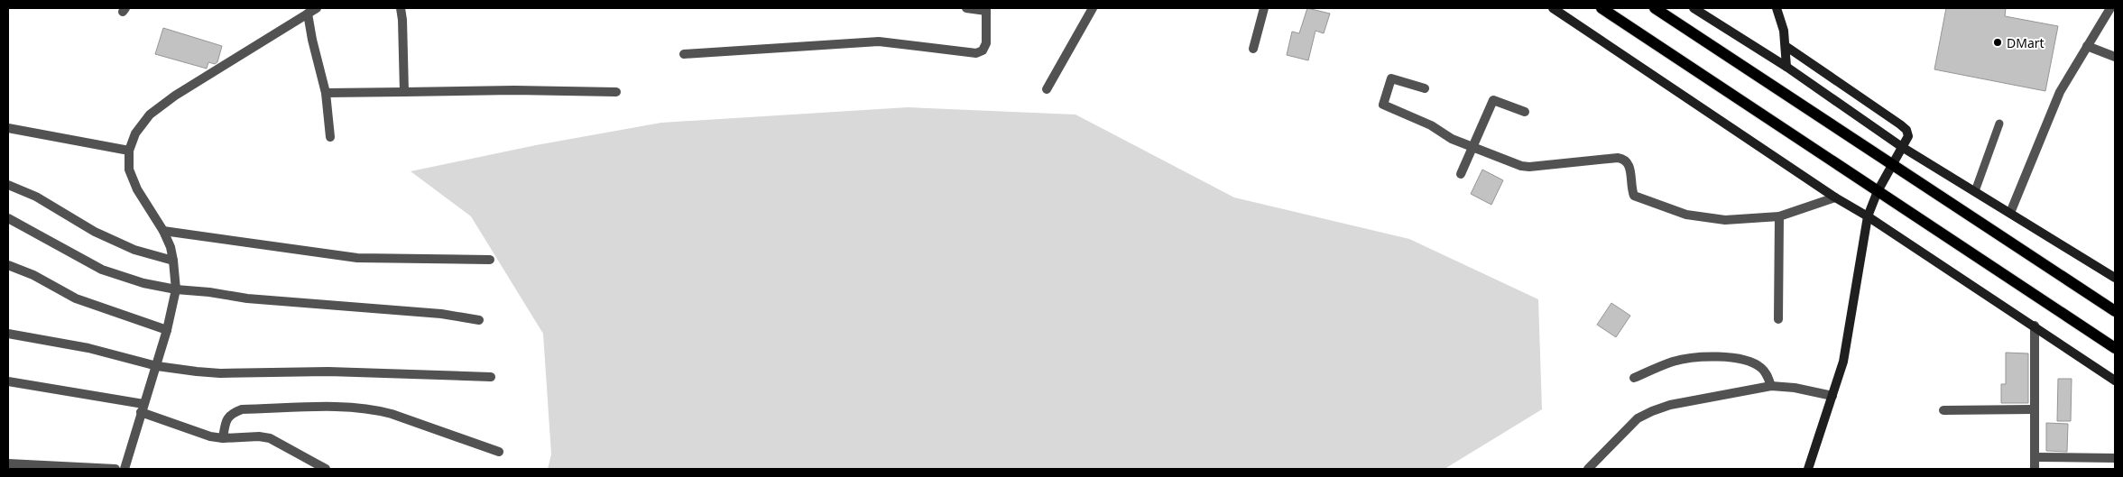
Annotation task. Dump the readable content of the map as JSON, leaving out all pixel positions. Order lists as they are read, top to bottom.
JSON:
{
  "places": ["DMart"]
}
